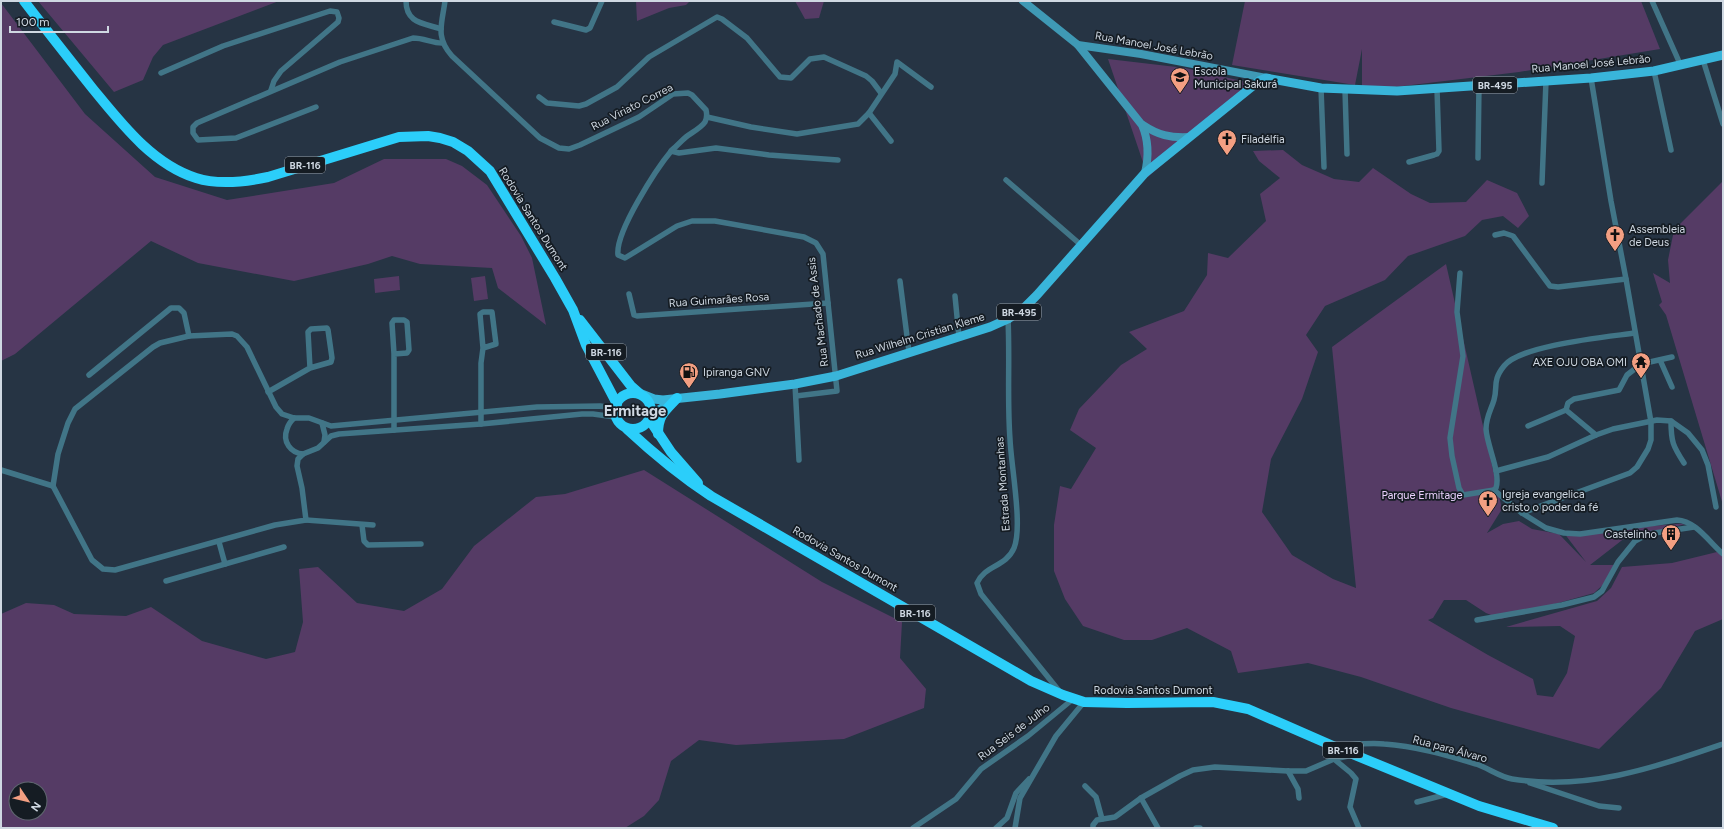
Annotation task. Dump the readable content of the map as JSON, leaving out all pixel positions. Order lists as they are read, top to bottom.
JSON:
{
  "streets": {
    "highway": ["BR-116", "Rodovia Santos Dumont"],
    "main road": ["Rua Manoel José Lebrão", "BR-495", "Rua Wilhelm Cristian Kleme"],
    "street": [
      "Rua Viriato Correa",
      "Rua Guimarães Rosa",
      "Rua Machado de Assis",
      "Estrada Montanhas",
      "Rua Seis de Julho",
      "Rua para Álvaro"
    ]
  },
  "crossings": [
    ["Rua Manoel José Lebrão", "Rua Wilhelm Cristian Kleme"],
    ["BR-495", "BR-116"],
    ["BR-495", "Rua Wilhelm Cristian Kleme"],
    ["BR-116", "Rodovia Santos Dumont"],
    ["Rodovia Santos Dumont", "Estrada Montanhas"],
    ["Rodovia Santos Dumont", "Rua Seis de Julho"],
    ["Rodovia Santos Dumont", "Rua para Álvaro"],
    ["Rua Guimarães Rosa", "Rua Machado de Assis"],
    ["Rua Machado de Assis", "Rua Wilhelm Cristian Kleme"],
    ["Rua Wilhelm Cristian Kleme", "Estrada Montanhas"],
    ["Estrada Montanhas", "Rua Seis de Julho"]
  ],
  "districts": ["Ermitage"],
  "parks": ["Parque Ermitage"],
  "places": {
    "school or university": ["Escola Municipal Sakurá"],
    "church": ["Filadélfia", "Assembleia de Deus", "Igreja evangelica cristo o poder da fé"],
    "temple": ["AXE OJU OBA OMI"],
    "fuel station": ["Ipiranga GNV"],
    "building": ["Castelinho"]
  },
  "scale_bar": "100 m",
  "north": "bottom right"
}
